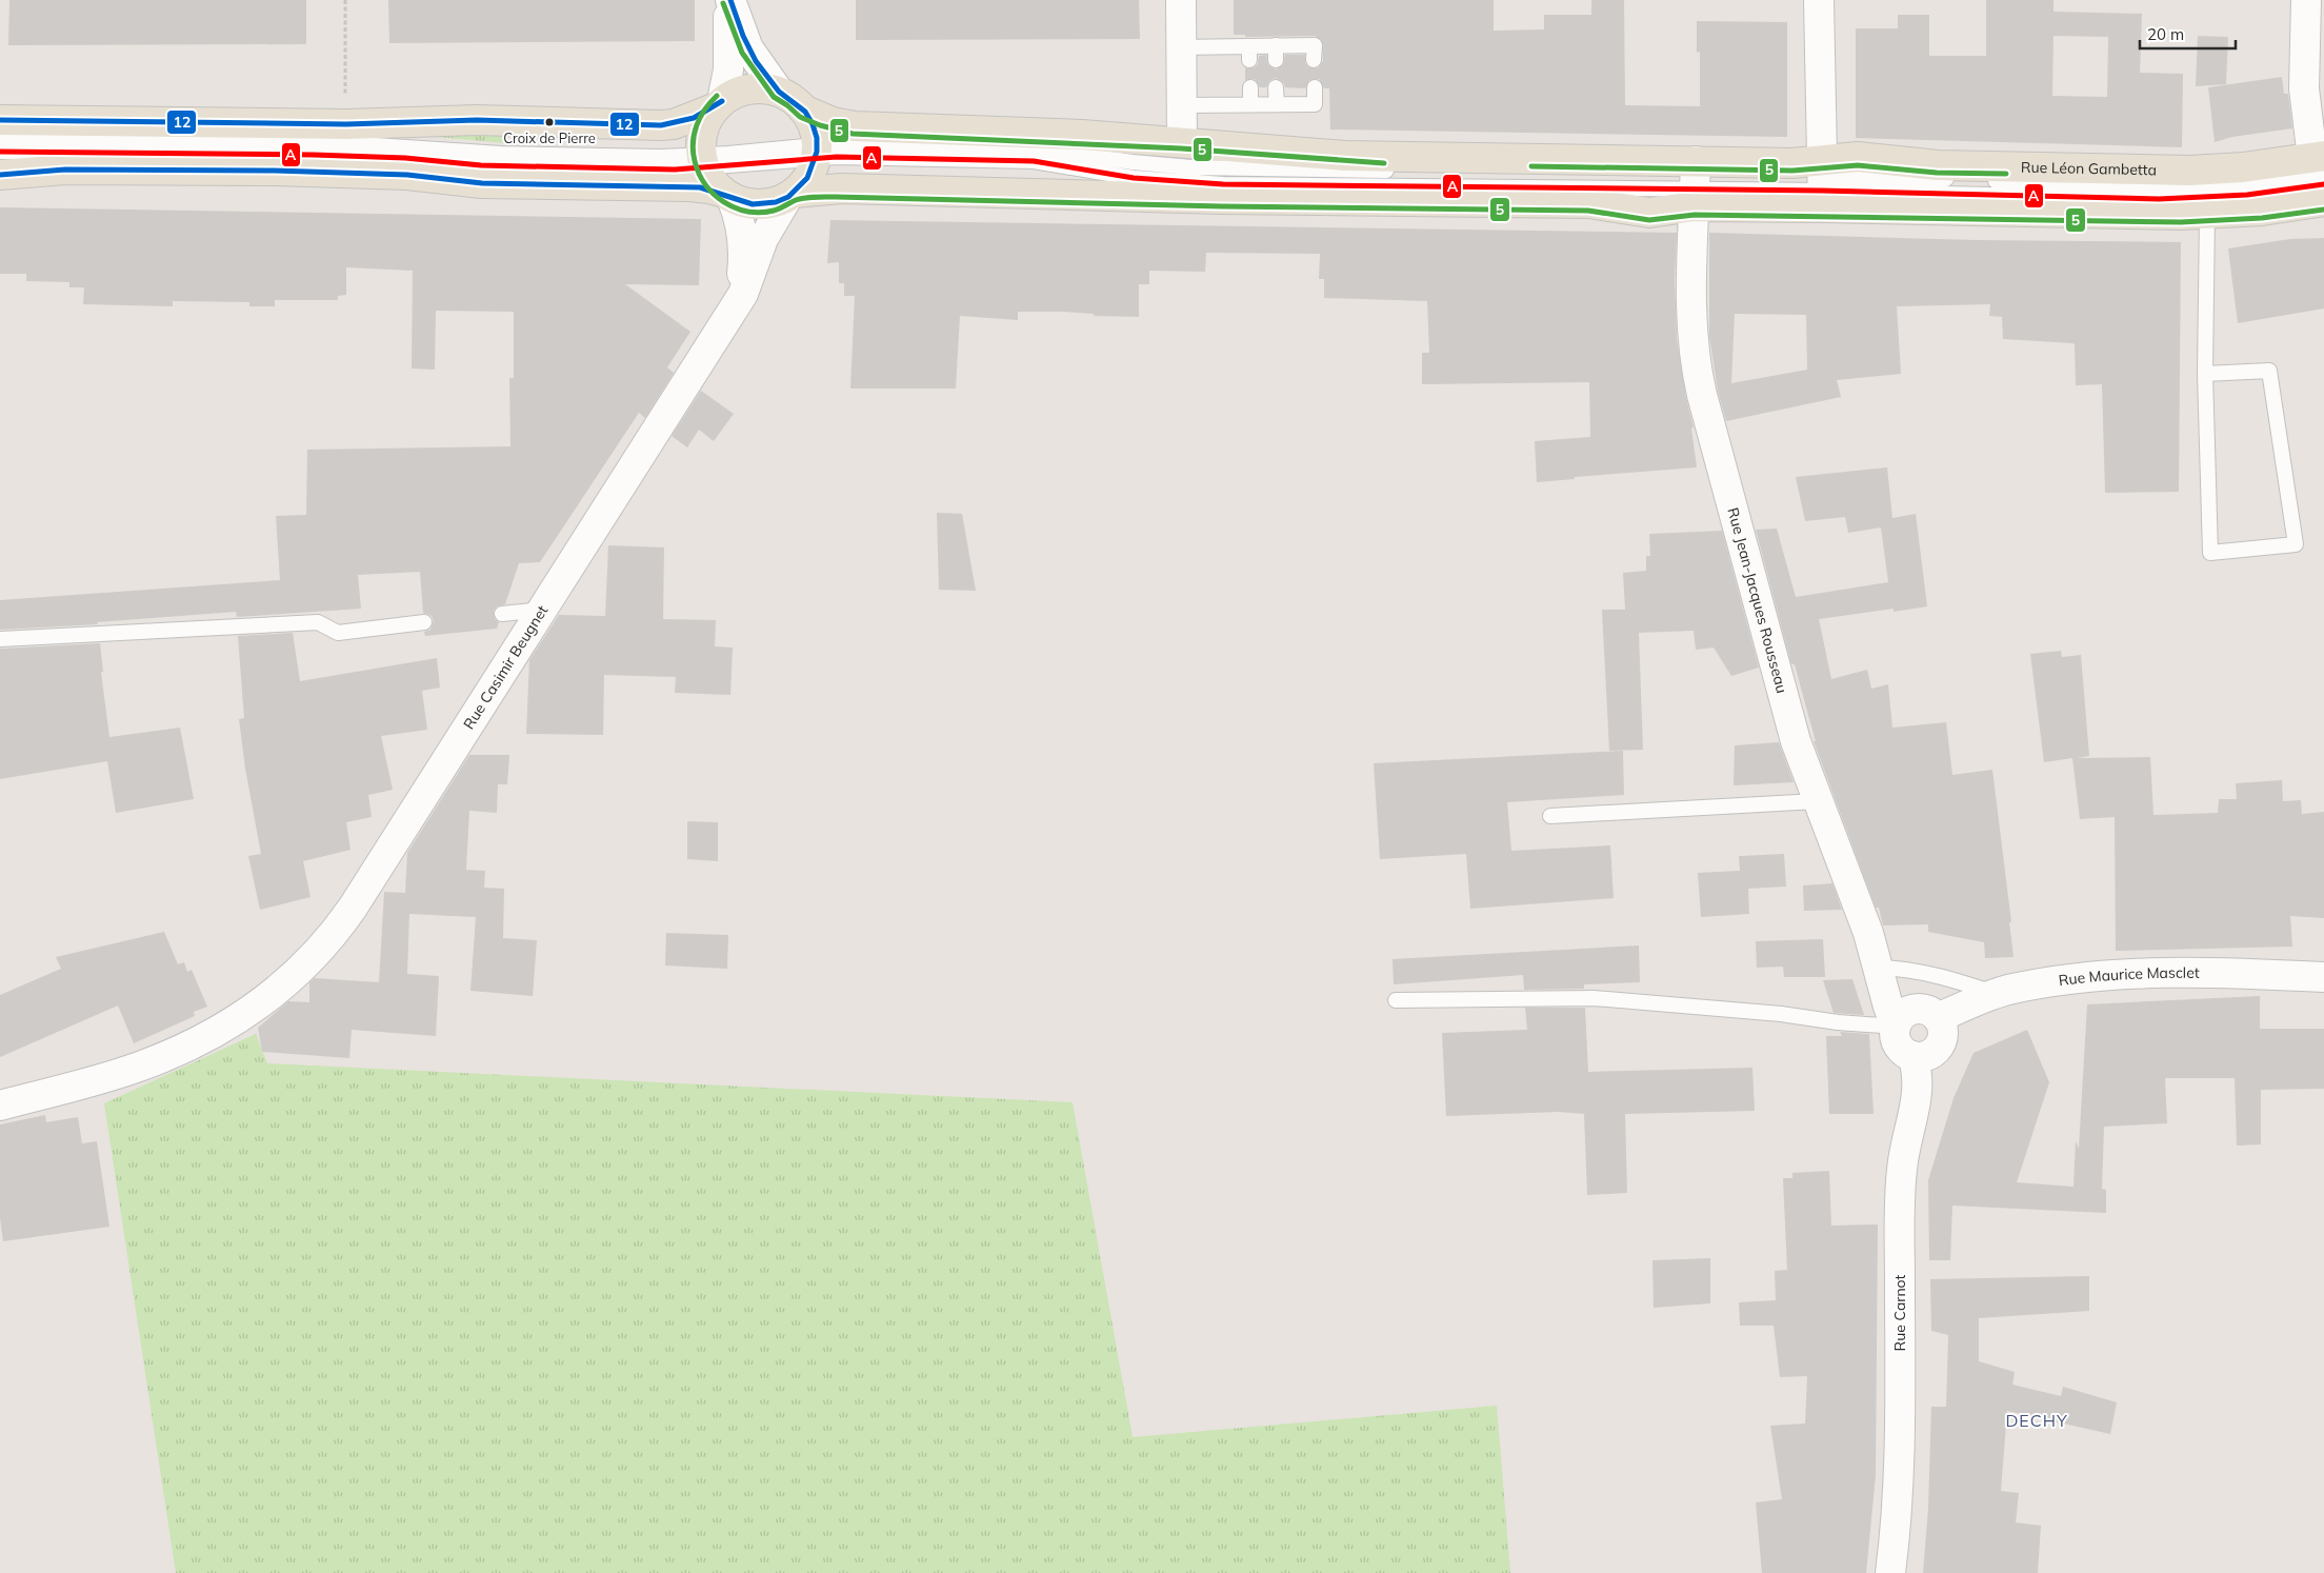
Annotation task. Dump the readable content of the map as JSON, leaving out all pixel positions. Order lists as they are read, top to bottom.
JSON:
{
  "streets": {
    "main road": ["Rue Léon Gambetta"],
    "street": [
      "Rue Jean-Jacques Rousseau",
      "Rue Casimir Beugnet",
      "Rue Maurice Masclet",
      "Rue Carnot"
    ]
  },
  "crossings": [
    ["Rue Léon Gambetta", "Rue Jean-Jacques Rousseau"],
    ["Rue Jean-Jacques Rousseau", "Rue Maurice Masclet"],
    ["Rue Jean-Jacques Rousseau", "Rue Carnot"],
    ["Rue Maurice Masclet", "Rue Carnot"]
  ],
  "districts": ["DECHY"],
  "places": ["Croix de Pierre"],
  "lines": ["transit line 12", "transit line 5", "transit line A"],
  "scale_bar": "20 m"
}
